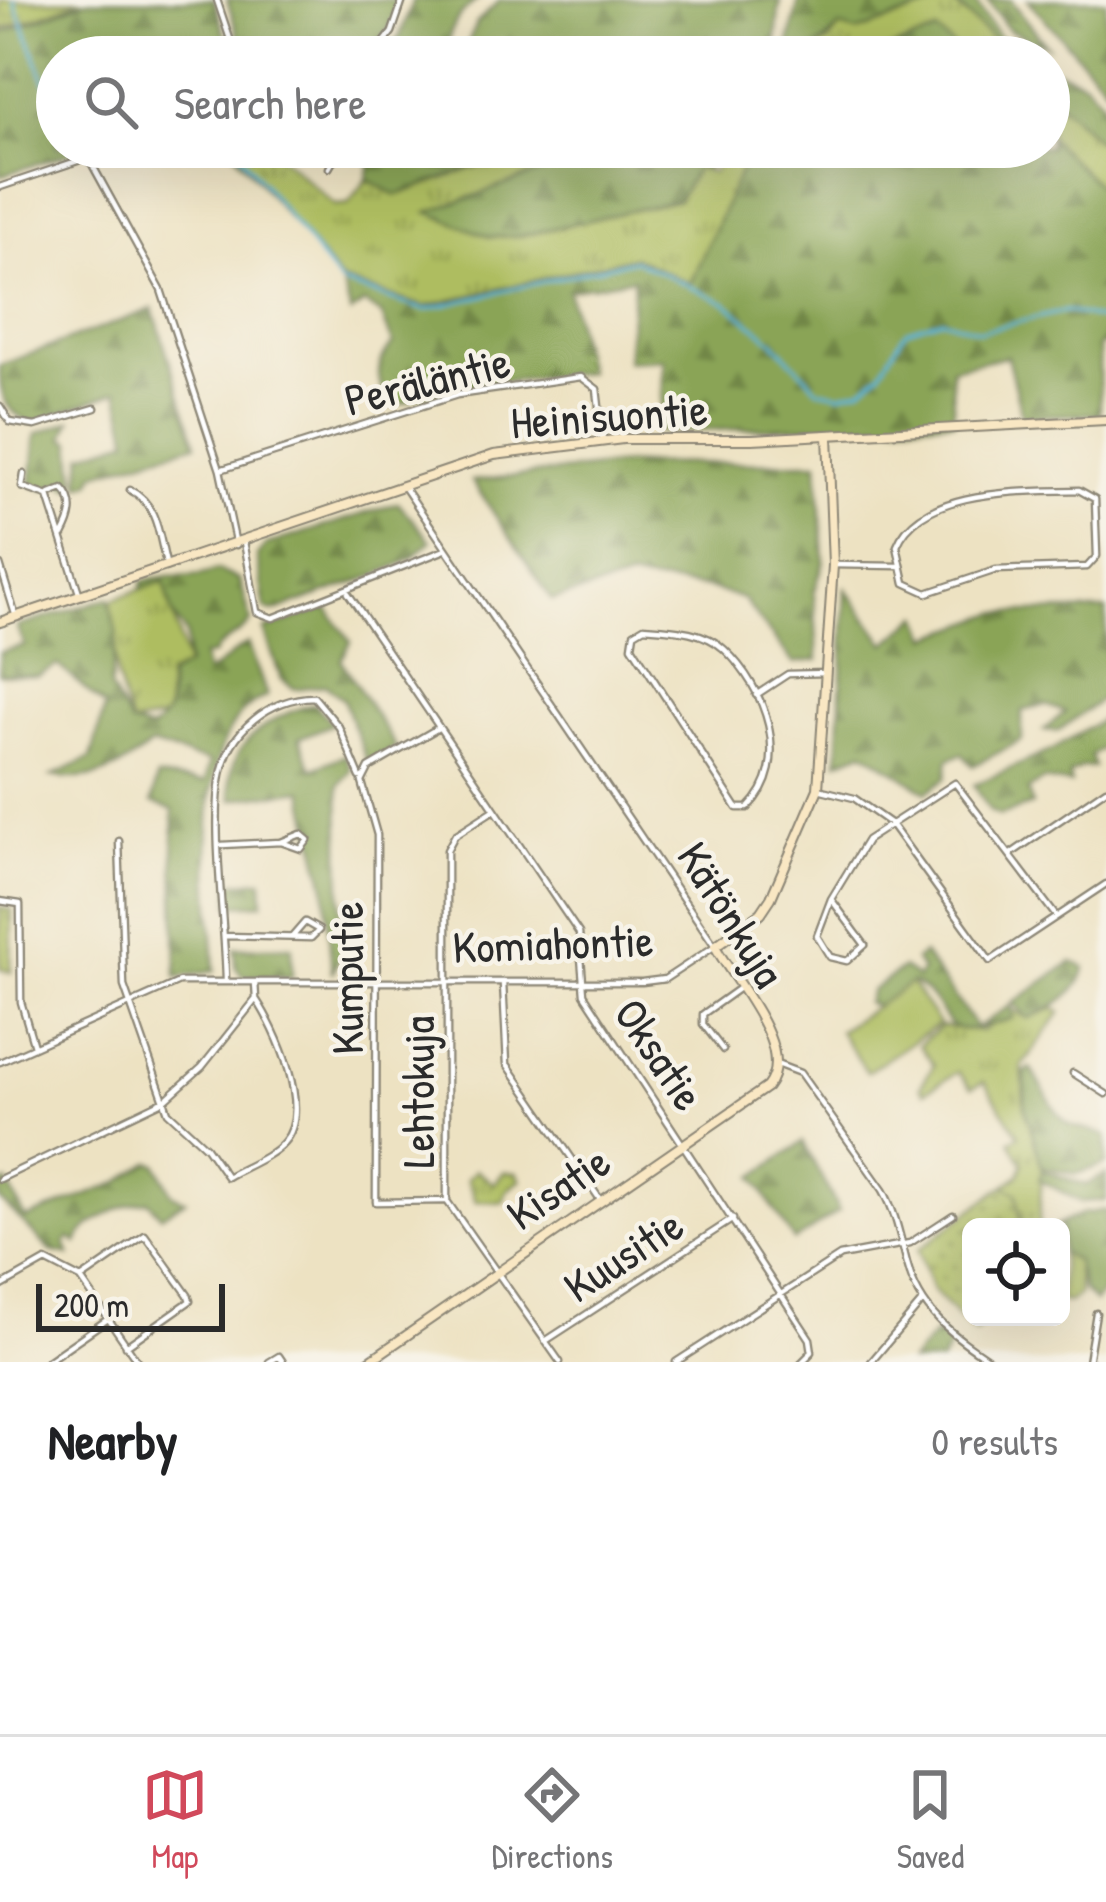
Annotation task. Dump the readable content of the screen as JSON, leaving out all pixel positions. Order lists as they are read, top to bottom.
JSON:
{
  "streets": {
    "street": [
      "Peräläntie",
      "Heinisuontie",
      "Kätönkuja",
      "Komiahontie",
      "Kumputie",
      "Oksatie",
      "Lehtokuja",
      "Kisatie",
      "Kuusitie"
    ]
  },
  "crossings": [
    ["Peräläntie", "Heinisuontie"],
    ["Heinisuontie", "Kätönkuja"],
    ["Heinisuontie", "Komiahontie"],
    ["Kätönkuja", "Komiahontie"],
    ["Kätönkuja", "Kisatie"],
    ["Komiahontie", "Kumputie"],
    ["Komiahontie", "Oksatie"],
    ["Komiahontie", "Lehtokuja"],
    ["Kumputie", "Lehtokuja"],
    ["Oksatie", "Lehtokuja"],
    ["Oksatie", "Kisatie"],
    ["Oksatie", "Kuusitie"],
    ["Lehtokuja", "Kisatie"],
    ["Lehtokuja", "Kuusitie"]
  ],
  "scale_bar": "200 m",
  "page": {
    "search": "Search here",
    "scale": "200 m",
    "heading": ["Nearby", "0 results"],
    "nav": ["Map", "Directions", "Saved"]
  }
}
